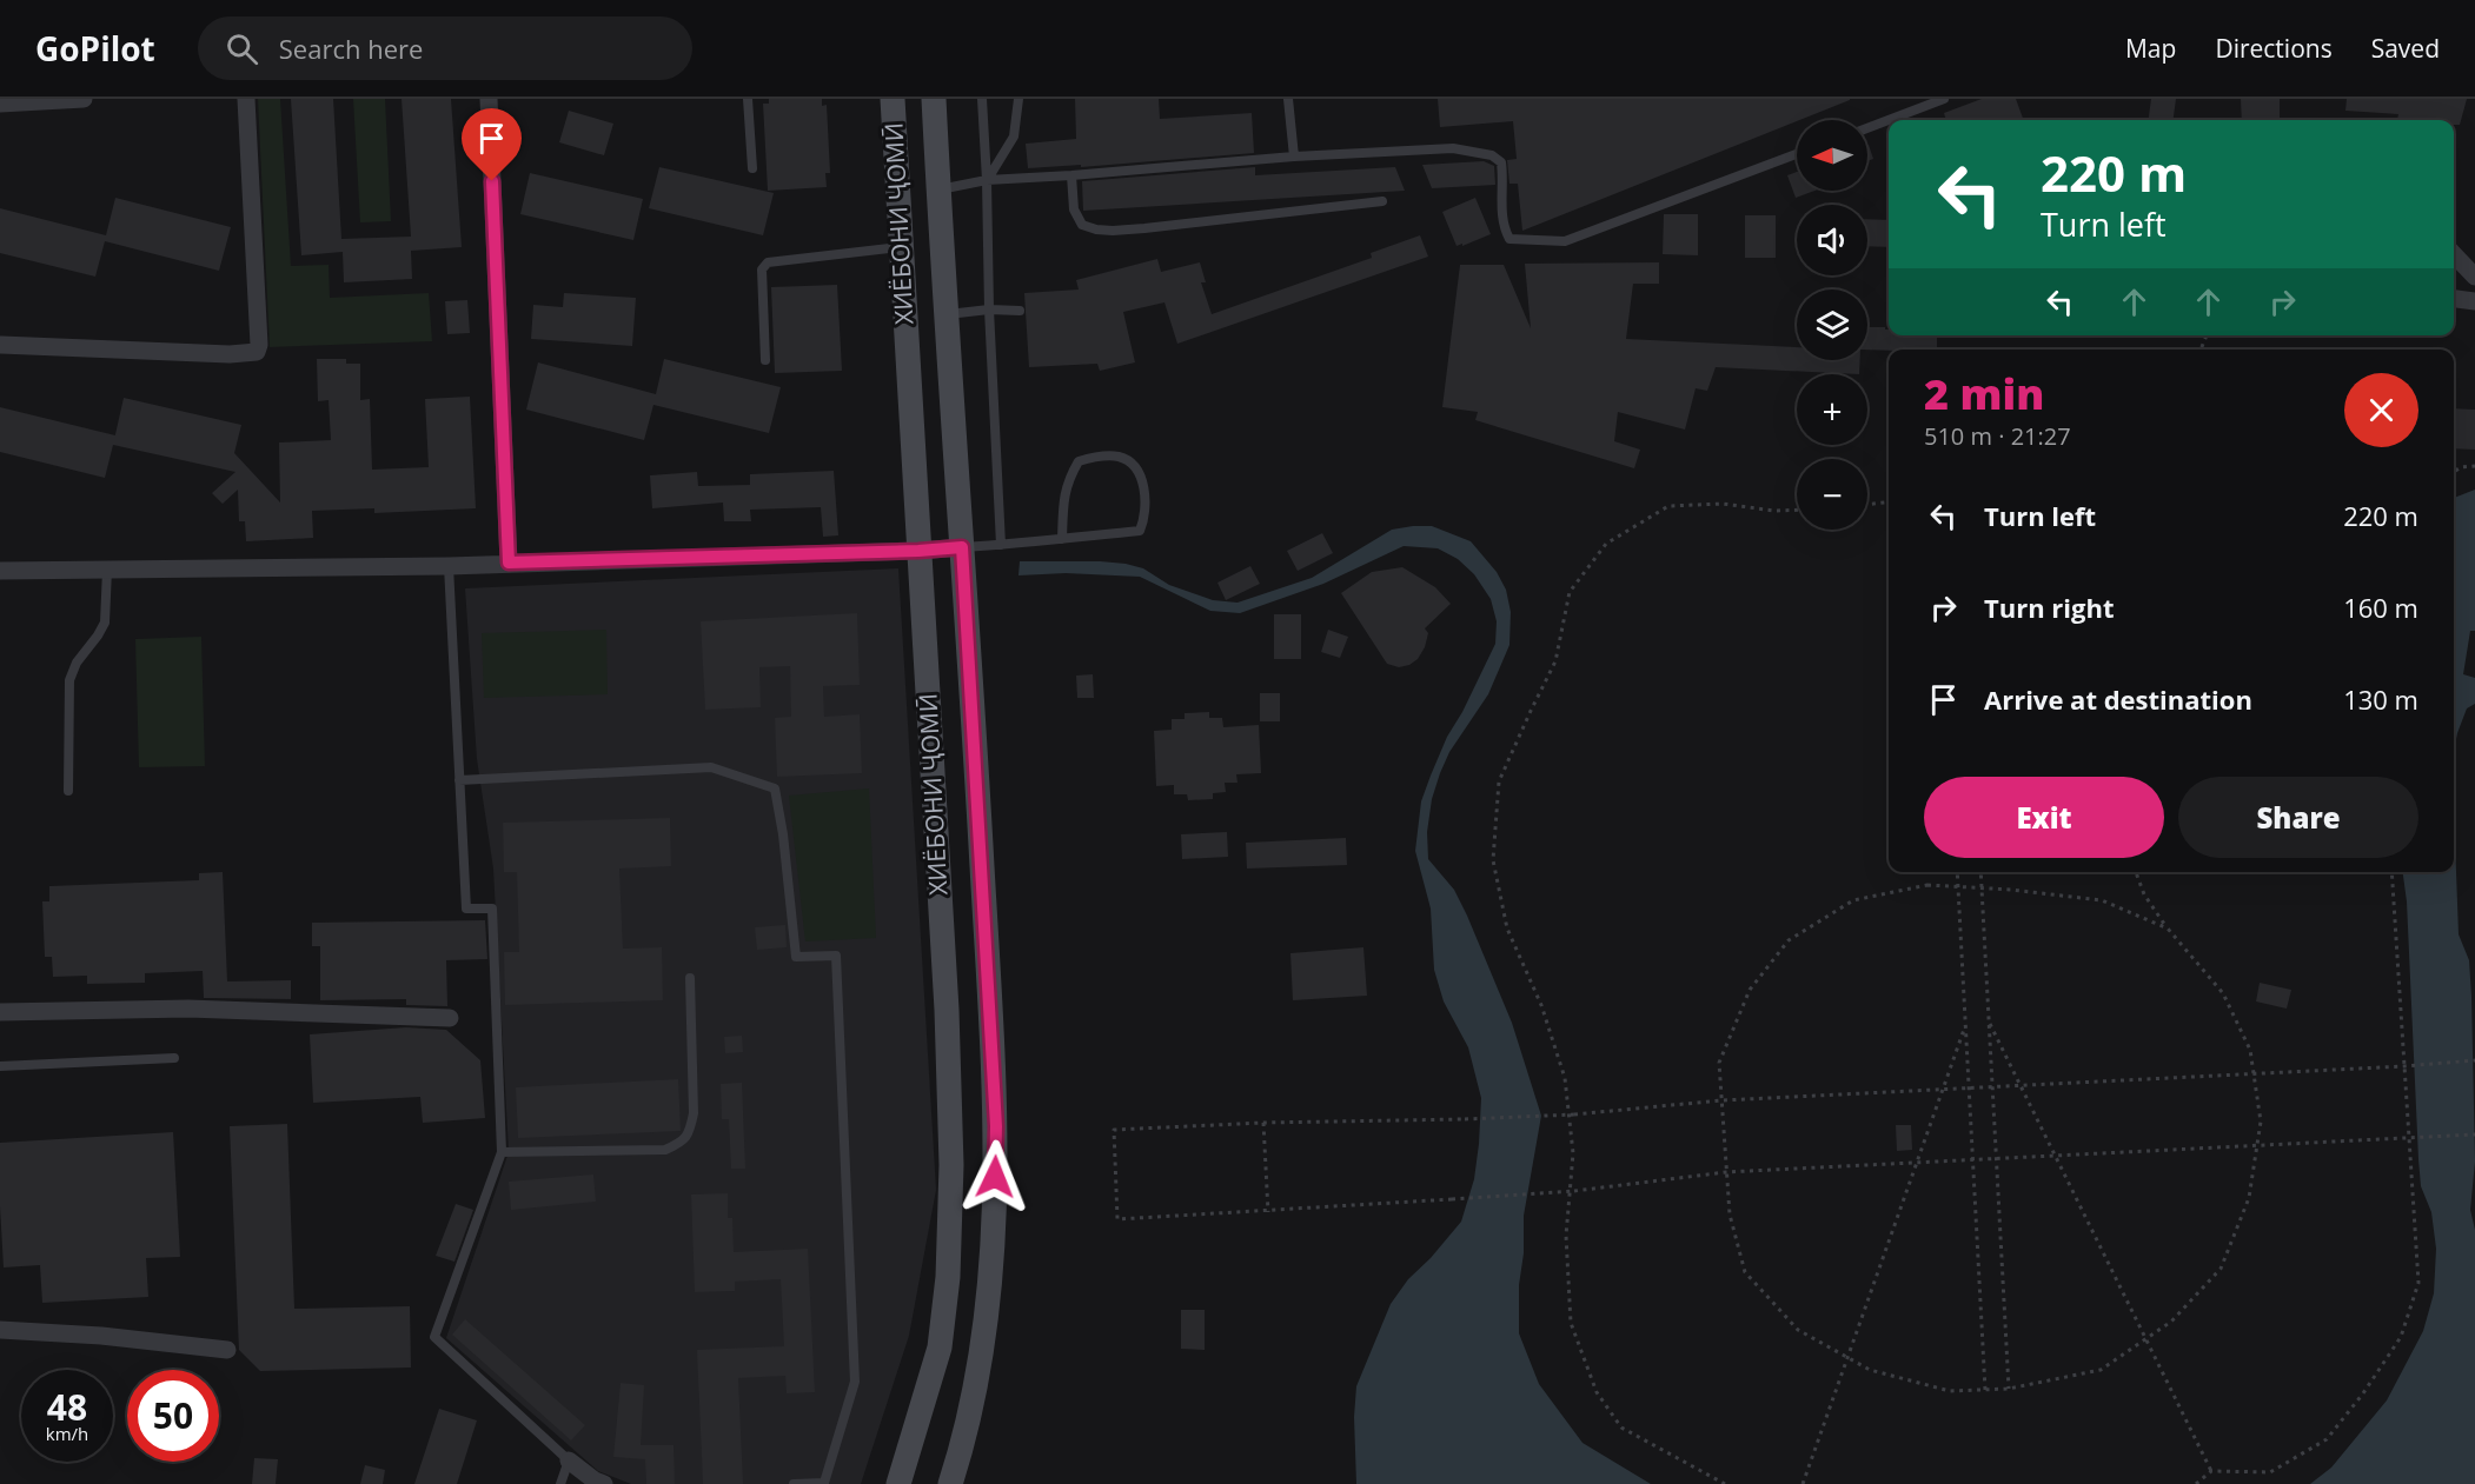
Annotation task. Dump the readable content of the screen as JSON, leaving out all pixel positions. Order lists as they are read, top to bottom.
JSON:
{
  "streets": {
    "main road": ["ХИЁБОНИ ҶОМӢ"]
  },
  "north": "left",
  "page": {
    "header": "GoPilot",
    "search": "Search here",
    "nav": ["Map", "Directions", "Saved"],
    "map_buttons": ["+", "−"],
    "turn": ["220 m", "Turn left"],
    "heading": ["2 min", "510 m · 21:27"],
    "list": [
      {
        "name": "Turn left",
        "value": "220 m"
      },
      {
        "name": "Turn right",
        "value": "160 m"
      },
      {
        "name": "Arrive at destination",
        "value": "130 m"
      }
    ],
    "buttons": ["Exit", "Share"],
    "speed": "48 km/h",
    "limit": "50"
  }
}
